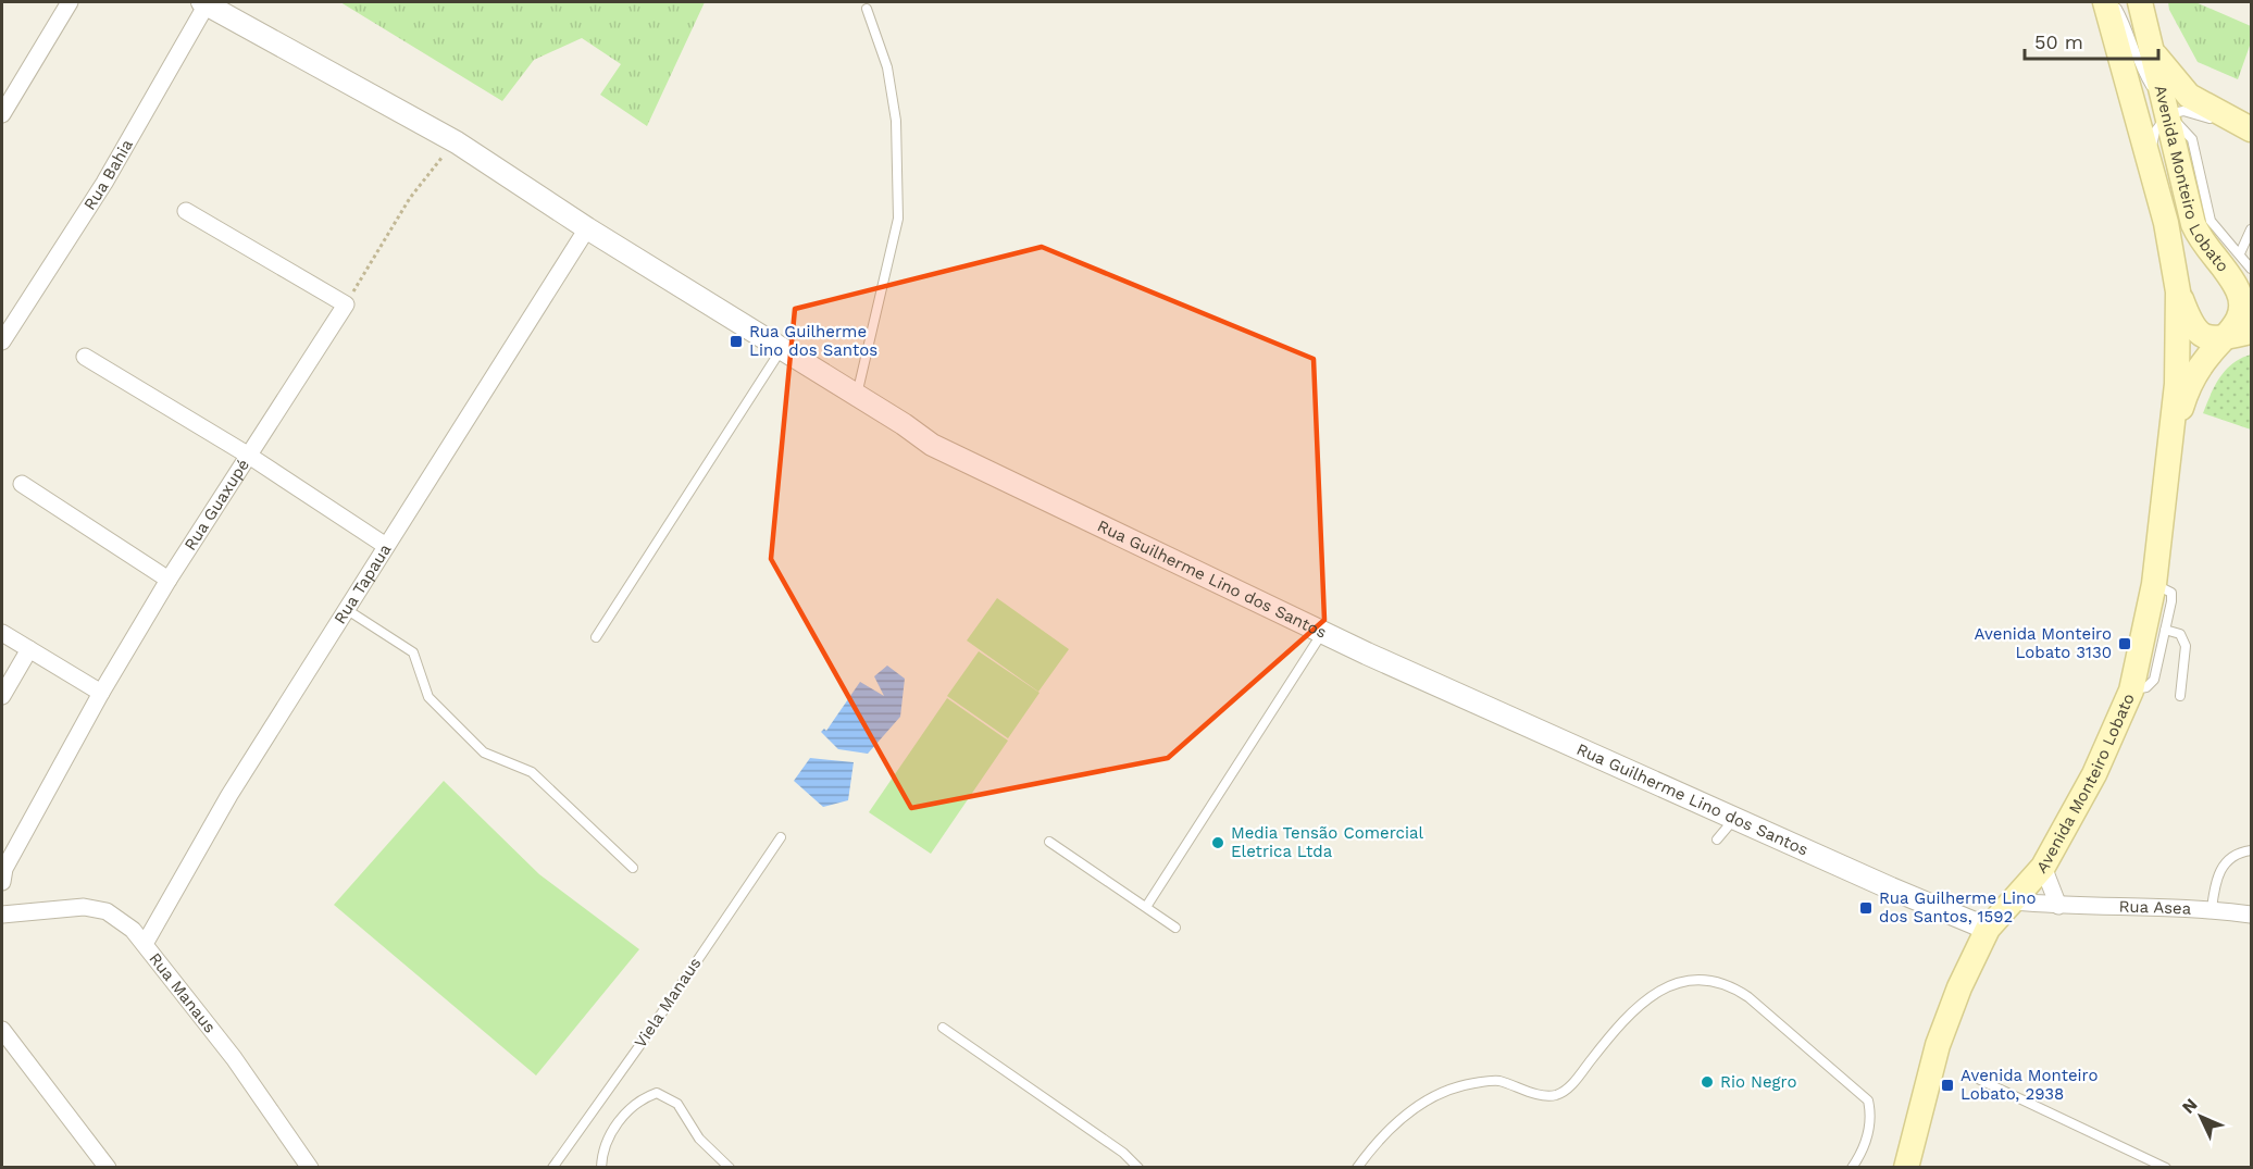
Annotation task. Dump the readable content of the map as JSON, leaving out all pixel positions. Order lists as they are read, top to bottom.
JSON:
{
  "streets": {
    "main road": ["Avenida Monteiro Lobato"],
    "street": [
      "Rua Bahia",
      "Rua Guaxupé",
      "Rua Guilherme Lino dos Santos",
      "Rua Tapaua",
      "Rua Asea",
      "Rua Manaus"
    ],
    "lane": ["Viela Manaus"]
  },
  "crossings": [
    ["Rua Bahia", "Rua Guilherme Lino dos Santos"],
    ["Avenida Monteiro Lobato", "Rua Guilherme Lino dos Santos"],
    ["Avenida Monteiro Lobato", "Rua Asea"],
    ["Rua Guilherme Lino dos Santos", "Rua Tapaua"],
    ["Rua Tapaua", "Rua Manaus"]
  ],
  "places": {
    "transit": [
      "Rua Guilherme Lino dos Santos",
      "Avenida Monteiro Lobato 3130",
      "Rua Guilherme Lino dos Santos, 1592",
      "Avenida Monteiro Lobato, 2938"
    ],
    "other": ["Media Tensão Comercial Eletrica Ltda", "Rio Negro"]
  },
  "scale_bar": "50 m",
  "north": "top left"
}
